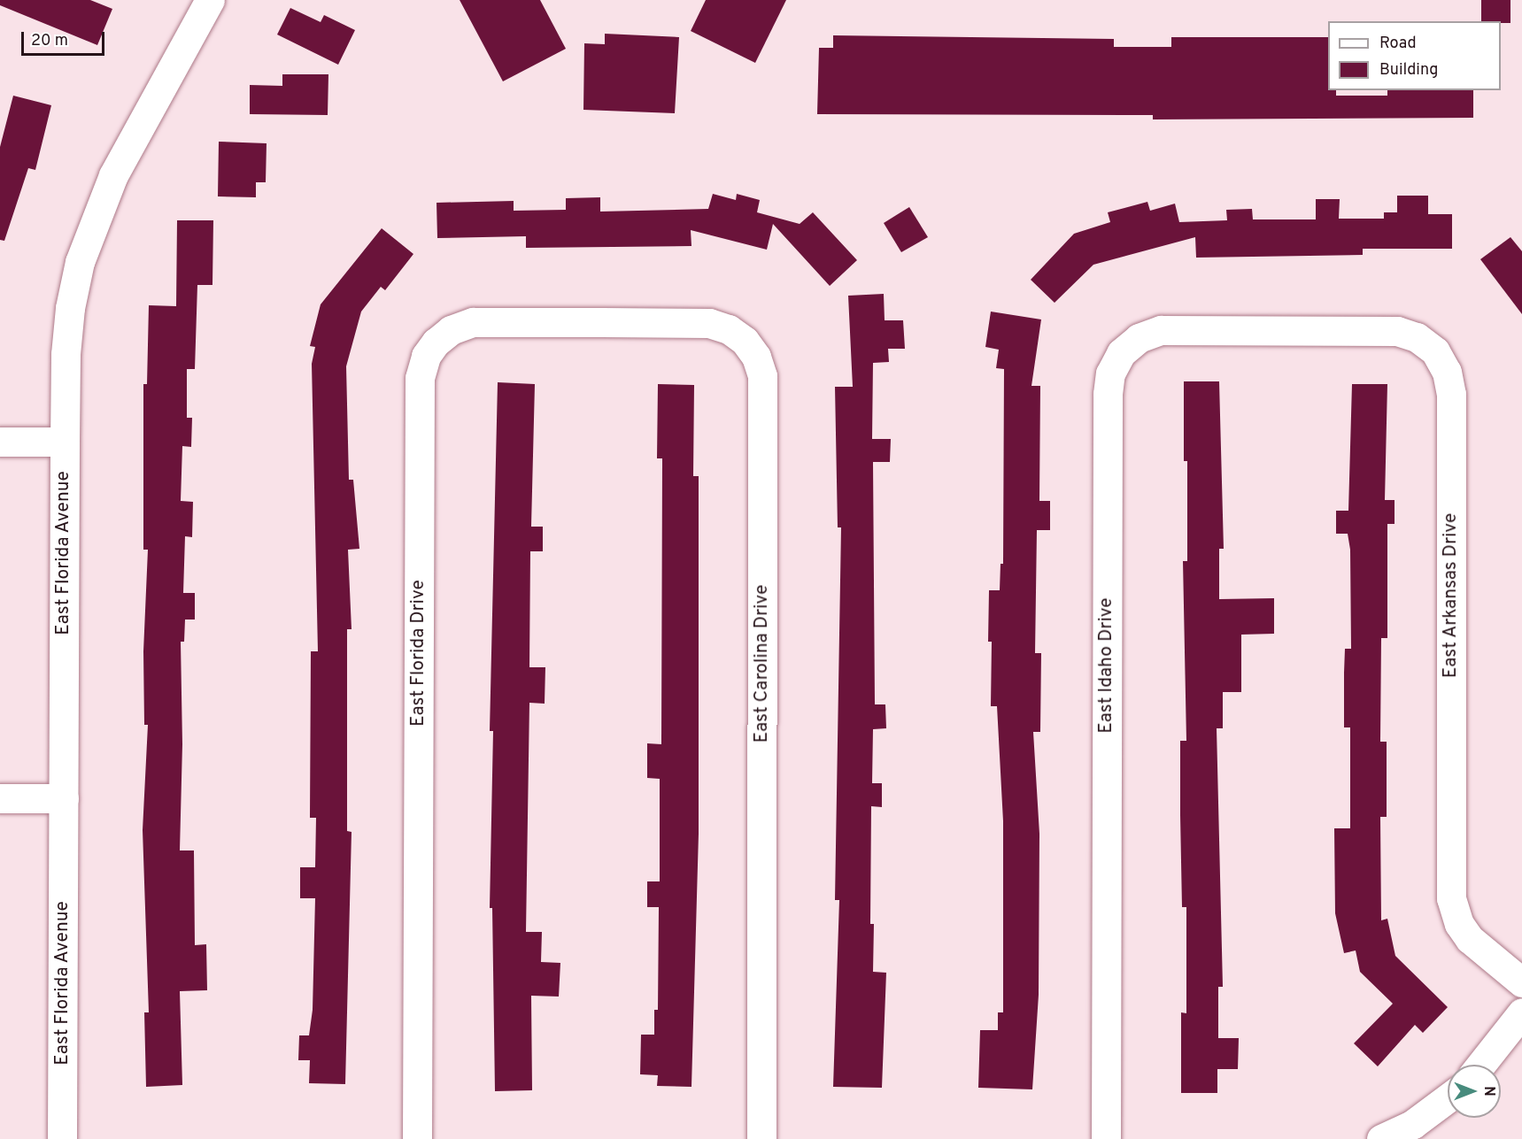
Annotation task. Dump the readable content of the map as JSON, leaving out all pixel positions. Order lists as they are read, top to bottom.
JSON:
{
  "streets": {
    "street": [
      "East Florida Avenue",
      "East Arkansas Drive",
      "East Florida Drive",
      "East Carolina Drive",
      "East Idaho Drive"
    ]
  },
  "crossings": [
    ["East Arkansas Drive", "East Idaho Drive"],
    ["East Florida Drive", "East Carolina Drive"]
  ],
  "legend": ["Road", "Building"],
  "scale_bar": "20 m",
  "north": "right"
}
